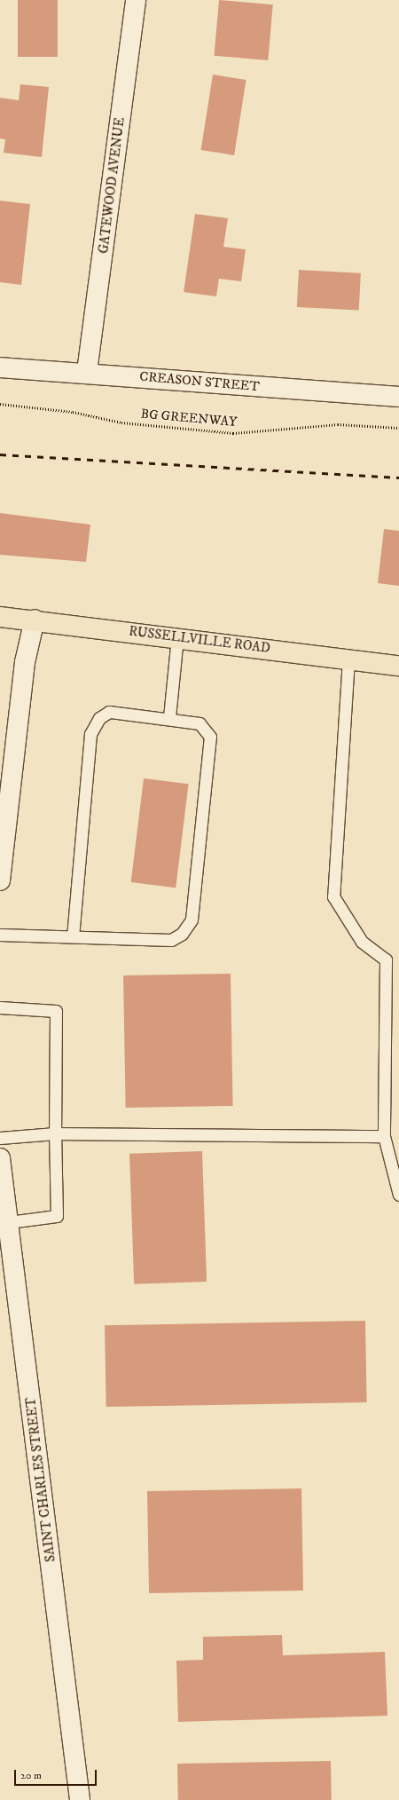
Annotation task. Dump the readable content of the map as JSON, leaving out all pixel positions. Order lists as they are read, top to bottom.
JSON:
{
  "streets": {
    "main road": ["RUSSELLVILLE ROAD"],
    "street": ["GATEWOOD AVENUE", "CREASON STREET", "SAINT CHARLES STREET"],
    "path": ["BG GREENWAY"]
  },
  "crossings": [
    ["GATEWOOD AVENUE", "CREASON STREET"]
  ],
  "scale_bar": "20 m"
}
